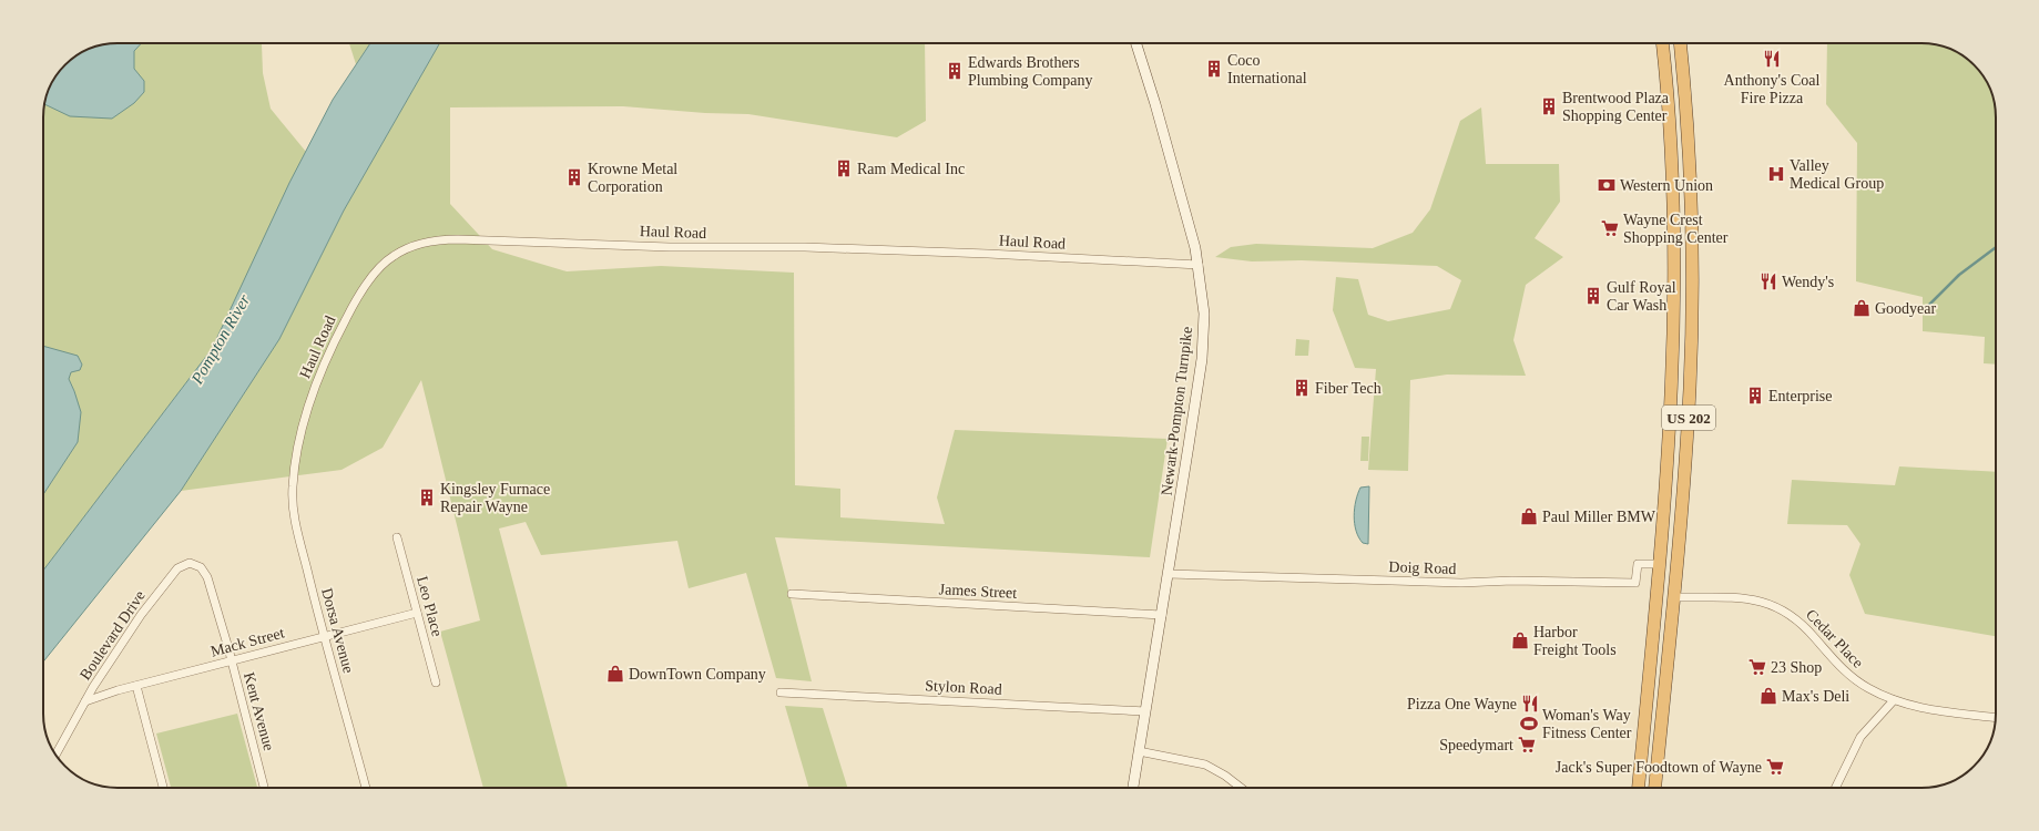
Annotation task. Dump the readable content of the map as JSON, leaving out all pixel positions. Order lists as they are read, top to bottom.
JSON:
{
  "streets": {
    "highway": ["US 202"],
    "main road": ["Newark-Pompton Turnpike"],
    "street": [
      "Haul Road",
      "Doig Road",
      "James Street",
      "Leo Place",
      "Dorsa Avenue",
      "Boulevard Drive",
      "Cedar Place",
      "Mack Street",
      "Stylon Road",
      "Kent Avenue"
    ]
  },
  "crossings": [
    ["Haul Road", "Newark-Pompton Turnpike"],
    ["Haul Road", "Dorsa Avenue"],
    ["Newark-Pompton Turnpike", "Doig Road"],
    ["Newark-Pompton Turnpike", "James Street"],
    ["Newark-Pompton Turnpike", "Stylon Road"],
    ["US 202", "Doig Road"],
    ["US 202", "Cedar Place"],
    ["Leo Place", "Mack Street"],
    ["Dorsa Avenue", "Mack Street"],
    ["Boulevard Drive", "Mack Street"],
    ["Boulevard Drive", "Kent Avenue"],
    ["Mack Street", "Kent Avenue"]
  ],
  "water": ["Pompton River"],
  "places": {
    "restaurant": ["Anthony's Coal Fire Pizza", "Wendy's", "Pizza One Wayne"],
    "building": [
      "Coco International",
      "Edwards Brothers Plumbing Company",
      "Brentwood Plaza Shopping Center",
      "Ram Medical Inc",
      "Krowne Metal Corporation",
      "Gulf Royal Car Wash",
      "Fiber Tech",
      "Enterprise",
      "Kingsley Furnace Repair Wayne"
    ],
    "hospital": ["Valley Medical Group"],
    "bank": ["Western Union"],
    "supermarket": [
      "Wayne Crest Shopping Center",
      "23 Shop",
      "Speedymart",
      "Jack's Super Foodtown of Wayne"
    ],
    "shop": [
      "Goodyear",
      "Paul Miller BMW",
      "Harbor Freight Tools",
      "DownTown Company",
      "Max's Deli"
    ],
    "sports": ["Woman's Way Fitness Center"]
  }
}
